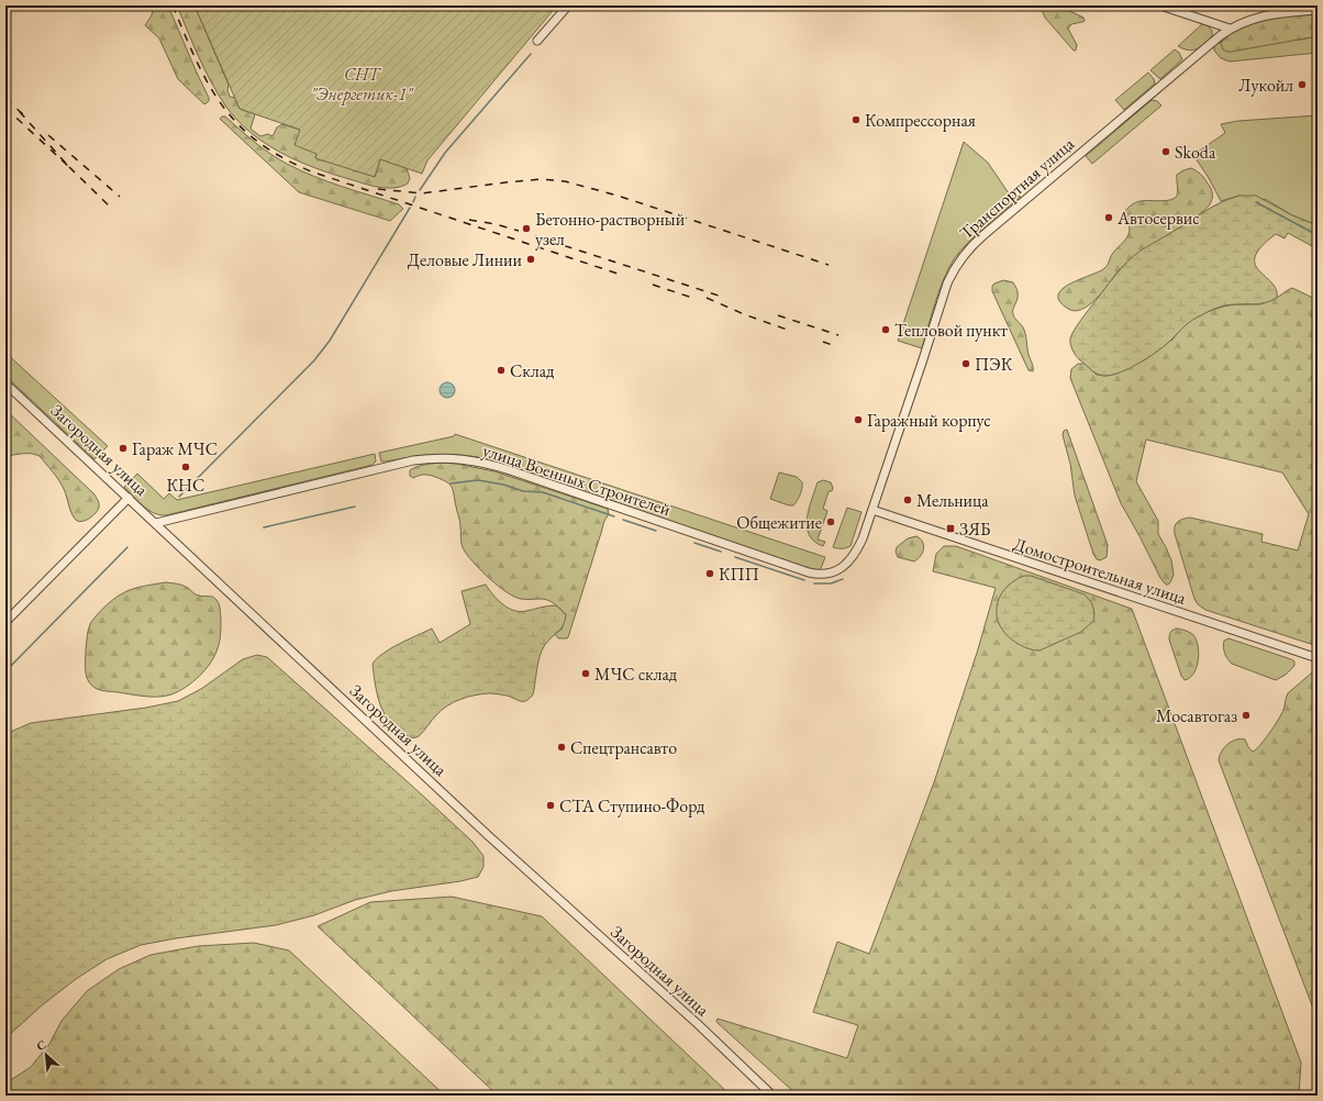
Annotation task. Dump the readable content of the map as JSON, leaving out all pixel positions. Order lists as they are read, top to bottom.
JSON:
{
  "streets": {
    "street": [
      "Транспортная улица",
      "Загородная улица",
      "улица Военных Строителей",
      "Домостроительная улица"
    ]
  },
  "crossings": [
    ["Транспортная улица", "улица Военных Строителей"],
    ["Транспортная улица", "Домостроительная улица"],
    ["Загородная улица", "улица Военных Строителей"],
    ["улица Военных Строителей", "Домостроительная улица"]
  ],
  "parks": ["СНТ \"Энергетик-1\""],
  "places": {
    "other": [
      "Лукойл",
      "Компрессорная",
      "Skoda",
      "Автосервис",
      "Бетонно-растворный узел",
      "Деловые Линии",
      "Тепловой пункт",
      "ПЭК",
      "Склад",
      "Гаражный корпус",
      "Гараж МЧС",
      "КНС",
      "Мельница",
      "Общежитие",
      "КПП",
      "МЧС склад",
      "Мосавтогаз",
      "Спецтрансавто",
      "СТА Ступино-Форд"
    ],
    "transit": ["ЗЯБ"]
  },
  "north": "top left"
}
